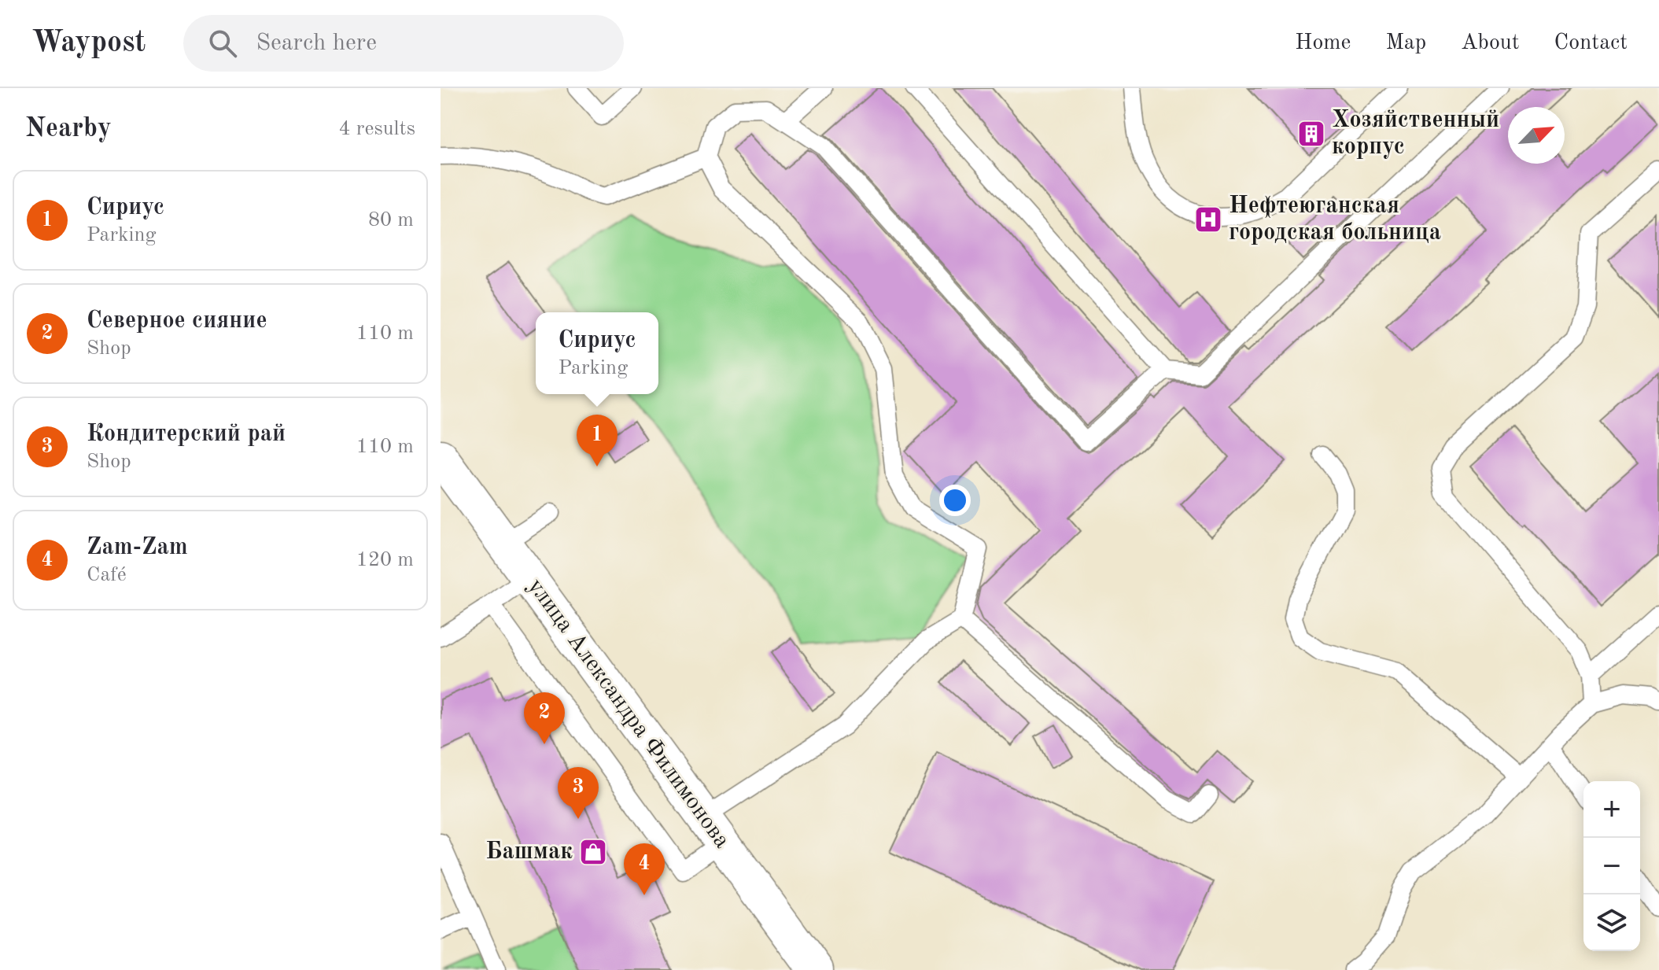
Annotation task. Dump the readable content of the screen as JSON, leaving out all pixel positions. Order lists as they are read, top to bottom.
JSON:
{
  "streets": {
    "main road": ["улица Александра Филимонова"]
  },
  "places": {
    "building": ["Хозяйственный корпус"],
    "hospital": ["Нефтеюганская городская больница"],
    "shop": ["Башмак"]
  },
  "north": "top right",
  "page": {
    "header": "Waypost",
    "search": "Search here",
    "nav": [
      "Home",
      "Map",
      "About",
      "Contact"
    ],
    "heading": ["Nearby", "4 results"],
    "list": [
      {
        "mark": "1",
        "name": "Сириус",
        "note": "Parking",
        "value": "80 m"
      },
      {
        "mark": "2",
        "name": "Северное сияние",
        "note": "Shop",
        "value": "110 m"
      },
      {
        "mark": "3",
        "name": "Кондитерский рай",
        "note": "Shop",
        "value": "110 m"
      },
      {
        "mark": "4",
        "name": "Zam-Zam",
        "note": "Café",
        "value": "120 m"
      }
    ],
    "popup": ["Сириус", "Parking"],
    "pins": [
      "1",
      "2",
      "3",
      "4"
    ],
    "map_buttons": ["+", "−"]
  }
}
